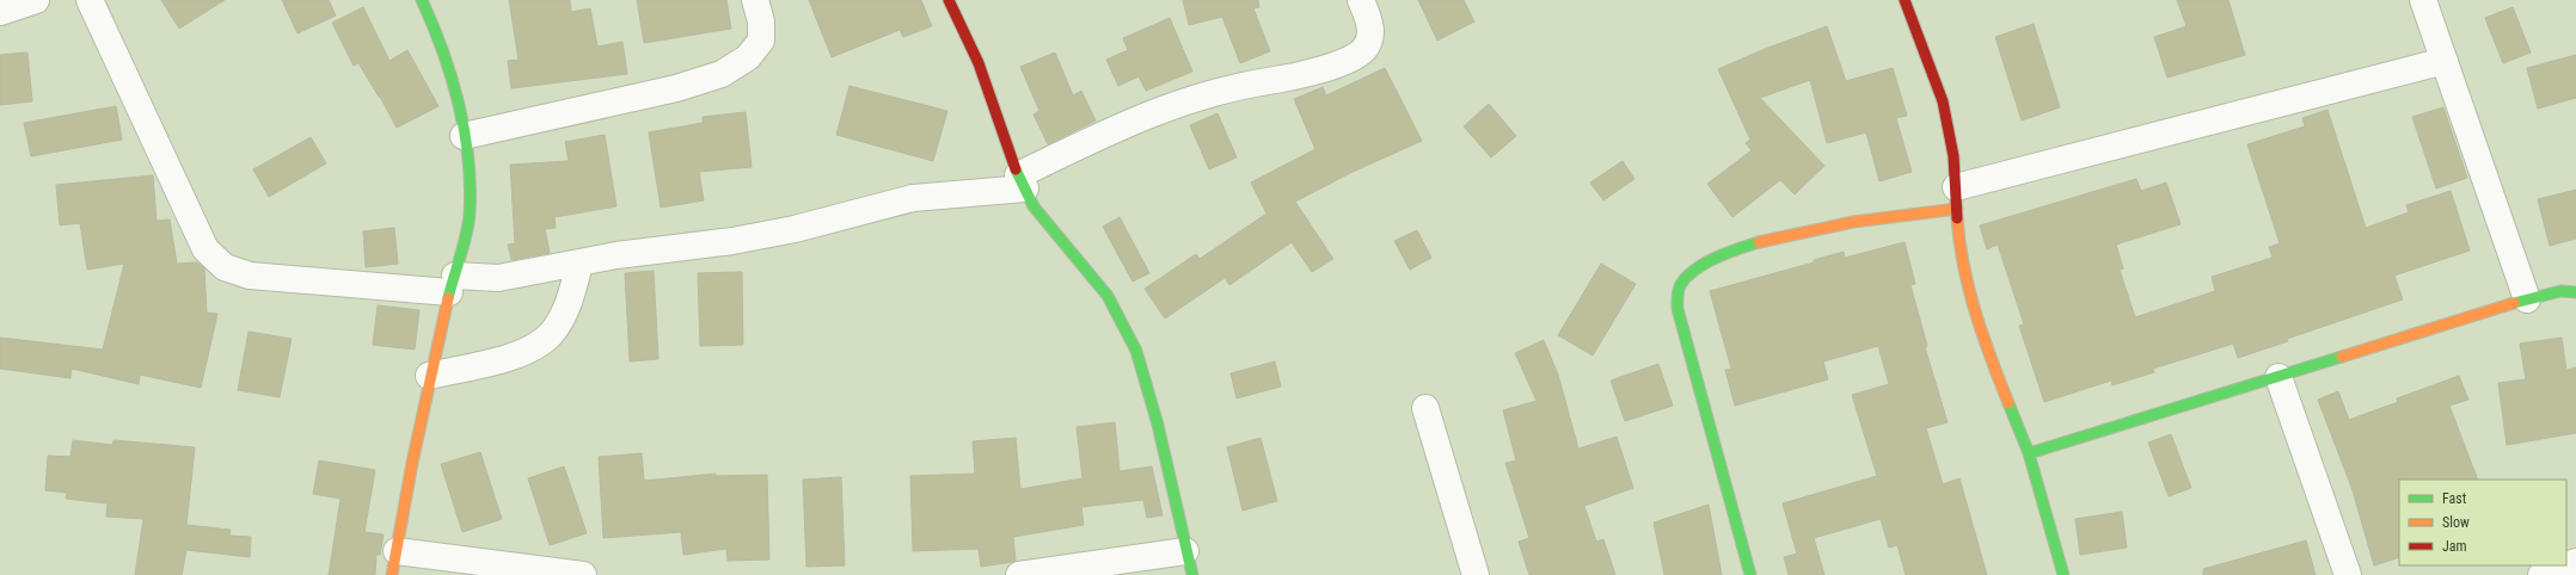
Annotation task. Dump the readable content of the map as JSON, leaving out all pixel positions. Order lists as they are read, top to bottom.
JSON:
{
  "legend": ["Fast", "Slow", "Jam"]
}
